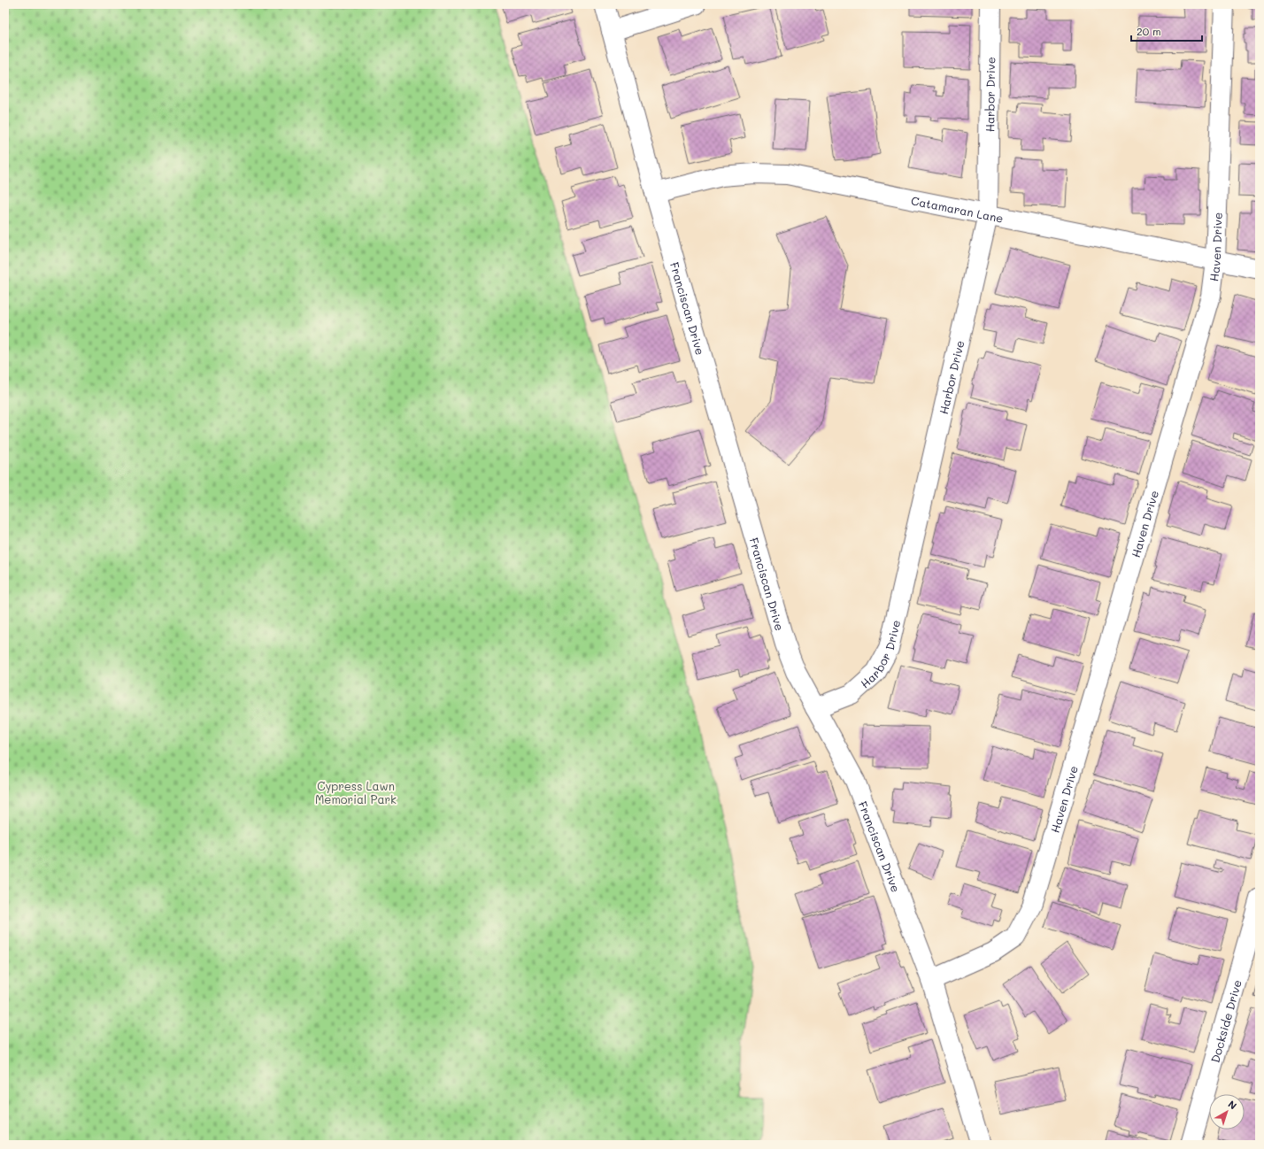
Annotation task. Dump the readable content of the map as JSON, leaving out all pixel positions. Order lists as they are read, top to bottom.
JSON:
{
  "streets": {
    "street": [
      "Harbor Drive",
      "Catamaran Lane",
      "Haven Drive",
      "Franciscan Drive",
      "Dockside Drive"
    ]
  },
  "crossings": [
    ["Harbor Drive", "Catamaran Lane"],
    ["Harbor Drive", "Franciscan Drive"],
    ["Catamaran Lane", "Haven Drive"],
    ["Catamaran Lane", "Franciscan Drive"],
    ["Haven Drive", "Franciscan Drive"]
  ],
  "parks": ["Cypress Lawn Memorial Park"],
  "scale_bar": "20 m",
  "north": "top right"
}
